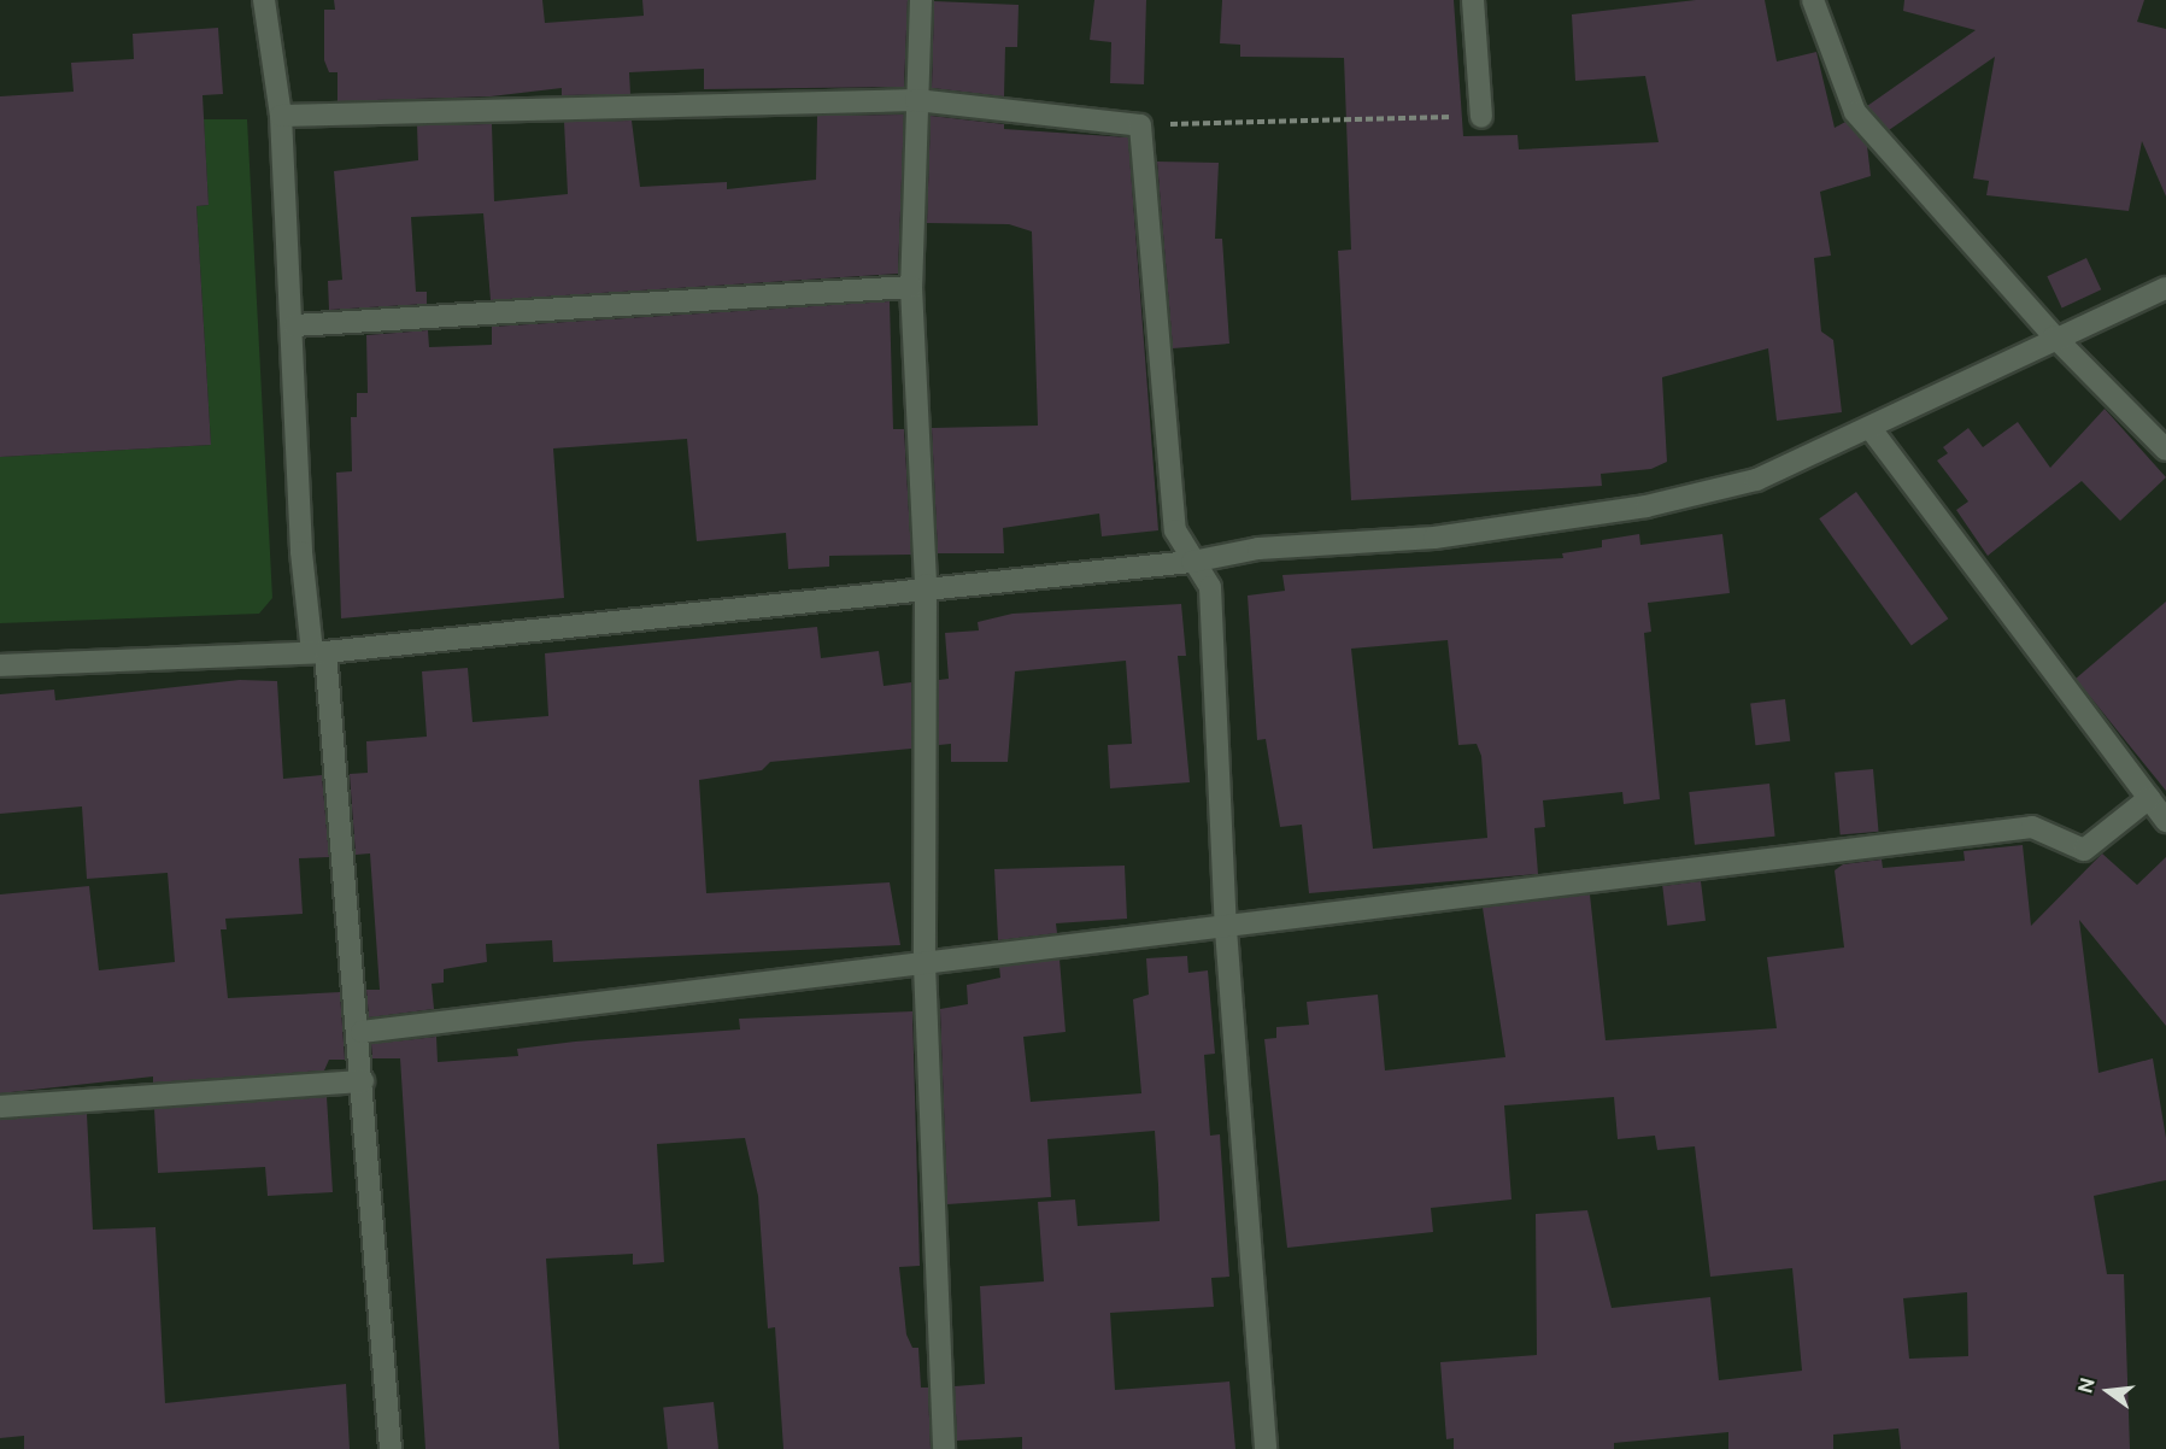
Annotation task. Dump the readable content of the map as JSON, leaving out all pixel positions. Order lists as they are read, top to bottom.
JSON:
{
  "north": "left"
}
